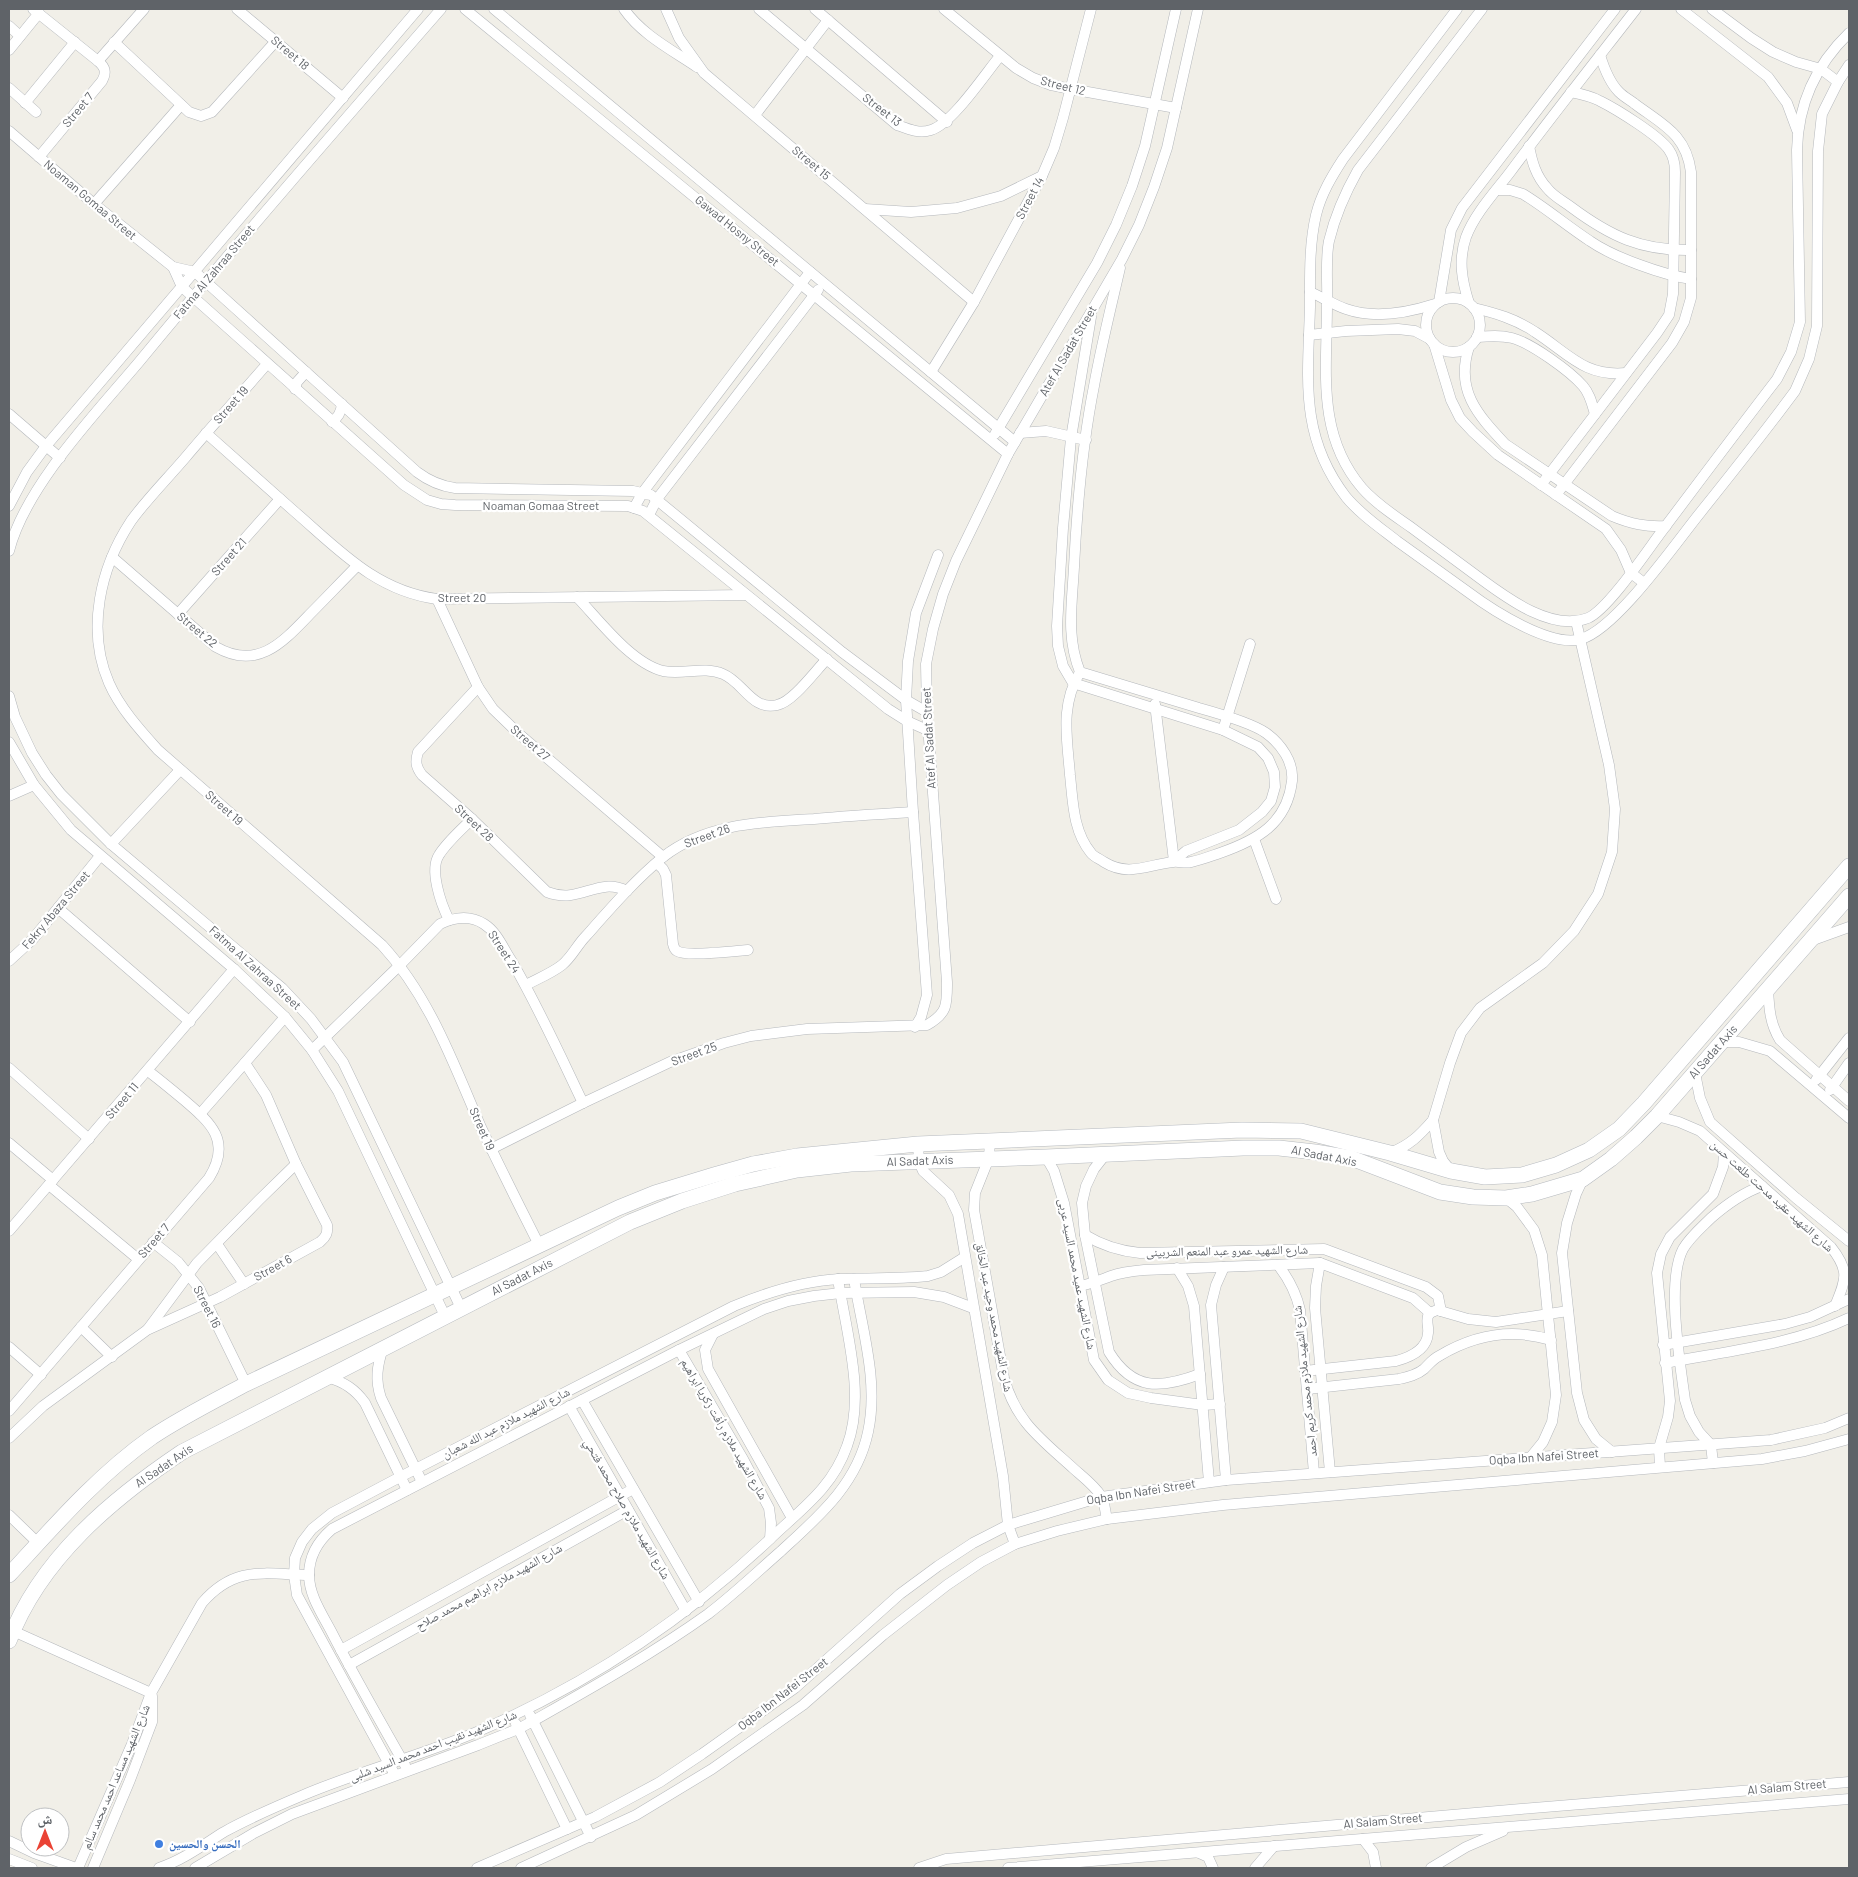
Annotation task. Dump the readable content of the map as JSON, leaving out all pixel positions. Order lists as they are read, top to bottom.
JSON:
{
  "streets": {
    "street": [
      "Street 18",
      "Street 12",
      "Street 7",
      "Street 13",
      "Street 15",
      "Street 14",
      "Noaman Gomaa Street",
      "Gawad Hosny Street",
      "Fatma Al Zahraa Street",
      "Atef Al Sadat Street",
      "Street 19",
      "Street 21",
      "Street 20",
      "Street 22",
      "Street 27",
      "Street 28",
      "Street 26",
      "Fekry Abaza Street",
      "Street 24",
      "Al Sadat Axis",
      "Street 25",
      "Street 11",
      "شارع الشهيد عقيد مدحت طلعت حسن",
      "شارع الشهيد عمرو عبد المنعم الشربينى",
      "Street 6",
      "شارع الشهيد عميد محمد السيد عربى",
      "Street 16",
      "شارع الشهيد محمد وحيد عبد الخالق",
      "شارع الشهيد ملازم محمد كريم احمد",
      "شارع الشهيد ملازم عبد الله شعبان",
      "شارع الشهيد ملازم رأفت زكريا ابراهيم",
      "Oqba Ibn Nafei Street",
      "شارع الشهيد ملازم صلاح محمد فتحي",
      "شارع الشهيد ملازم ابراهيم محمد صلاح",
      "شارع الشهيد نقيب احمد محمد السيد شلبى",
      "شارع الشهيد مساعد احمد محمد سالم",
      "Al Salam Street"
    ]
  },
  "crossings": [
    ["Street 18", "Fatma Al Zahraa Street"],
    ["Street 12", "Street 14"],
    ["Street 12", "Atef Al Sadat Street"],
    ["Street 7", "Noaman Gomaa Street"],
    ["Street 7", "Street 11"],
    ["Street 7", "Street 16"],
    ["Street 15", "Street 14"],
    ["Street 14", "Gawad Hosny Street"],
    ["Noaman Gomaa Street", "Fatma Al Zahraa Street"],
    ["Noaman Gomaa Street", "Atef Al Sadat Street"],
    ["Noaman Gomaa Street", "Street 19"],
    ["Noaman Gomaa Street", "Street 20"],
    ["Gawad Hosny Street", "Atef Al Sadat Street"],
    ["Fatma Al Zahraa Street", "Fekry Abaza Street"],
    ["Fatma Al Zahraa Street", "Al Sadat Axis"],
    ["Fatma Al Zahraa Street", "Street 11"],
    ["Atef Al Sadat Street", "Street 26"],
    ["Atef Al Sadat Street", "Street 25"],
    ["Street 19", "Street 20"],
    ["Street 19", "Street 22"],
    ["Street 19", "Al Sadat Axis"],
    ["Street 19", "Street 25"],
    ["Street 21", "Street 20"],
    ["Street 21", "Street 22"],
    ["Street 20", "Street 22"],
    ["Street 20", "Street 27"],
    ["Street 27", "Street 28"],
    ["Street 27", "Street 26"],
    ["Street 28", "Street 26"],
    ["Street 26", "Street 24"],
    ["Street 24", "Street 25"],
    ["Al Sadat Axis", "شارع الشهيد عقيد مدحت طلعت حسن"],
    ["Al Sadat Axis", "شارع الشهيد عميد محمد السيد عربى"],
    ["Al Sadat Axis", "Street 16"],
    ["Al Sadat Axis", "شارع الشهيد محمد وحيد عبد الخالق"],
    ["شارع الشهيد عمرو عبد المنعم الشربينى", "شارع الشهيد عميد محمد السيد عربى"],
    ["شارع الشهيد عمرو عبد المنعم الشربينى", "شارع الشهيد ملازم محمد كريم احمد"],
    ["Street 6", "Street 16"],
    ["شارع الشهيد محمد وحيد عبد الخالق", "شارع الشهيد ملازم عبد الله شعبان"],
    ["شارع الشهيد محمد وحيد عبد الخالق", "Oqba Ibn Nafei Street"],
    ["شارع الشهيد ملازم محمد كريم احمد", "Oqba Ibn Nafei Street"],
    ["شارع الشهيد ملازم عبد الله شعبان", "شارع الشهيد ملازم رأفت زكريا ابراهيم"],
    ["شارع الشهيد ملازم عبد الله شعبان", "شارع الشهيد ملازم صلاح محمد فتحي"],
    ["شارع الشهيد ملازم عبد الله شعبان", "شارع الشهيد ملازم ابراهيم محمد صلاح"],
    ["شارع الشهيد ملازم عبد الله شعبان", "شارع الشهيد نقيب احمد محمد السيد شلبى"],
    ["شارع الشهيد ملازم رأفت زكريا ابراهيم", "شارع الشهيد نقيب احمد محمد السيد شلبى"],
    ["شارع الشهيد ملازم صلاح محمد فتحي", "شارع الشهيد ملازم ابراهيم محمد صلاح"],
    ["شارع الشهيد ملازم صلاح محمد فتحي", "شارع الشهيد نقيب احمد محمد السيد شلبى"]
  ],
  "places": ["الحسن والحسين"],
  "north": "top"
}
